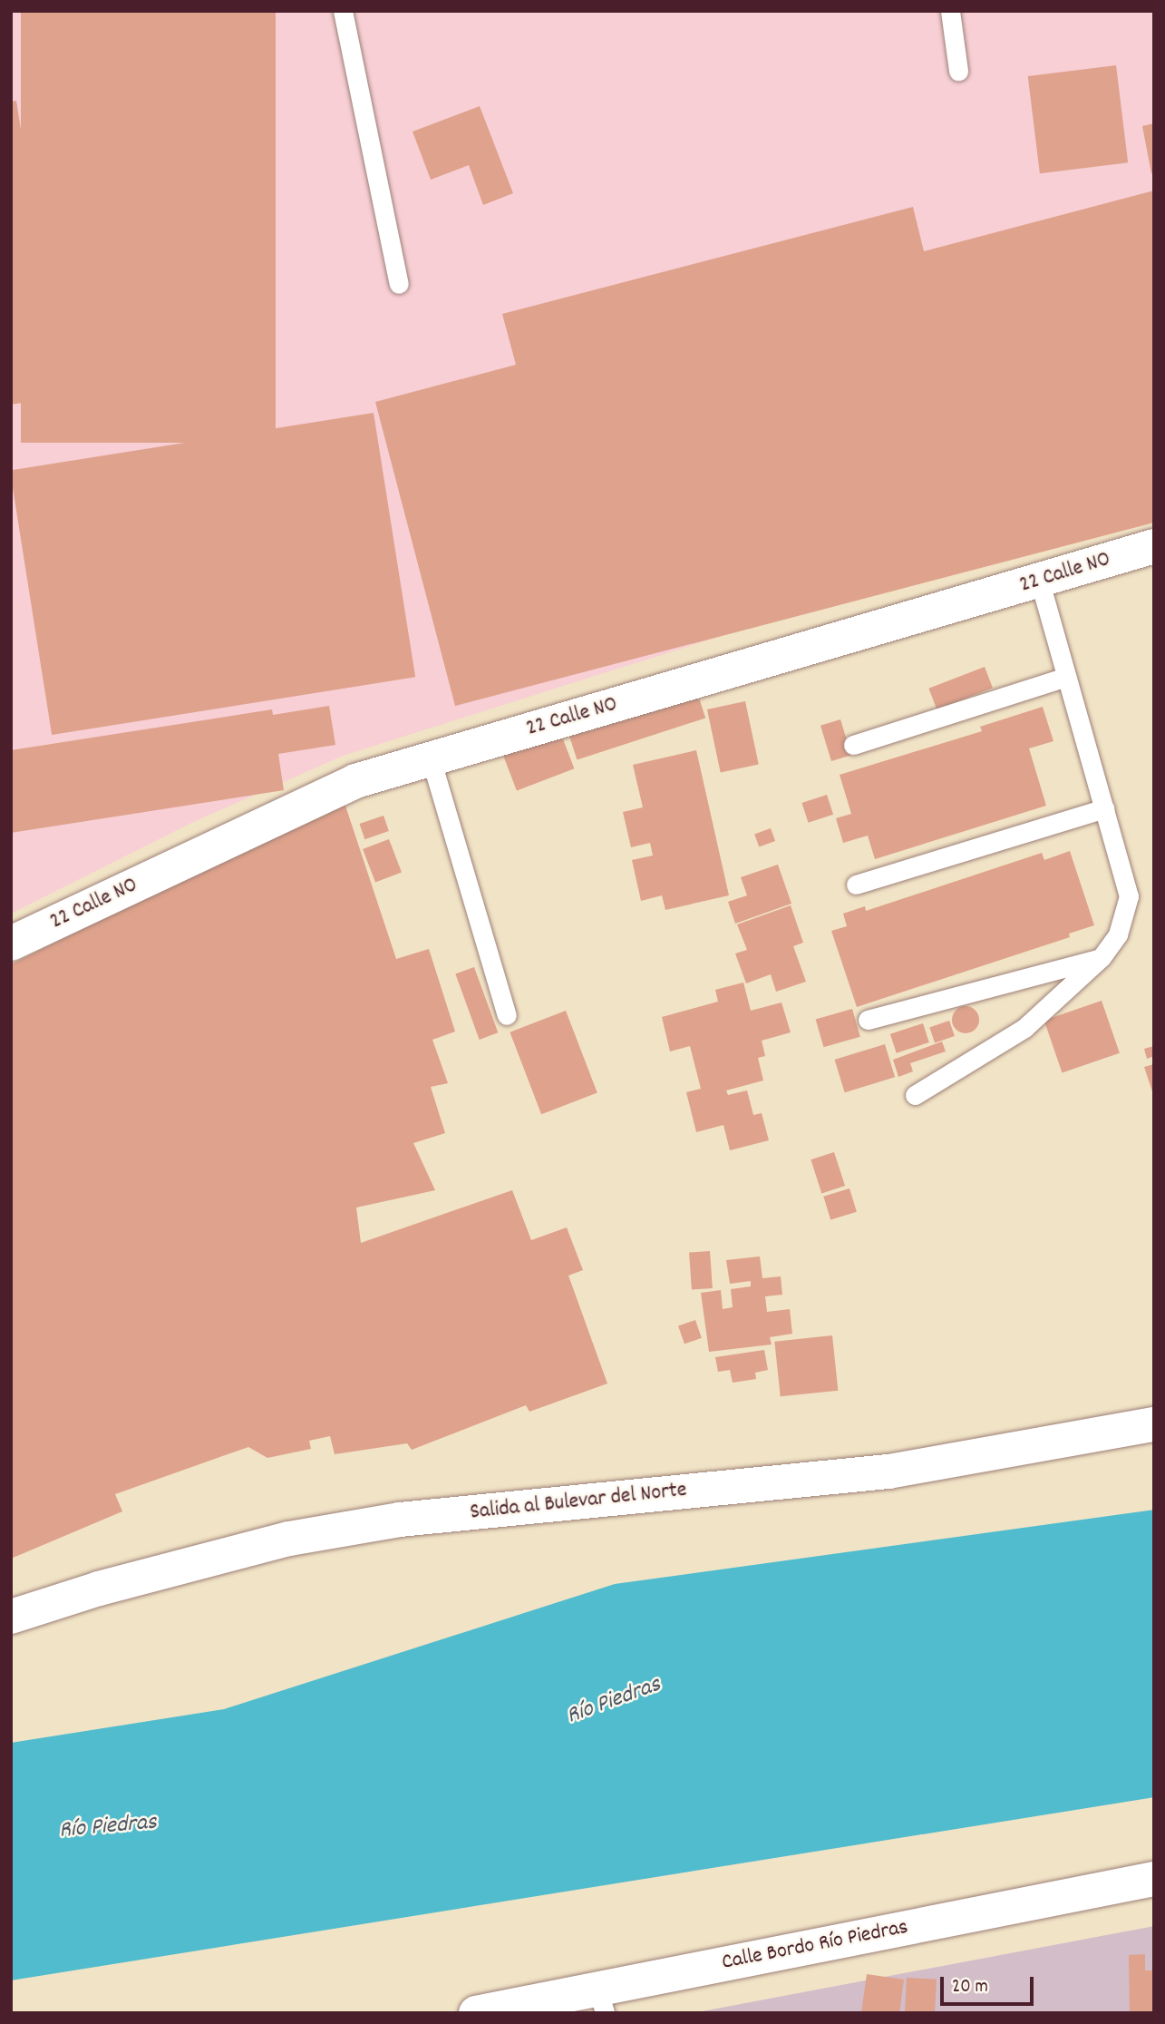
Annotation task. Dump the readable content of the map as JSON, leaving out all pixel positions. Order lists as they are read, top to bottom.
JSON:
{
  "streets": {
    "street": ["22 Calle NO", "Salida al Bulevar del Norte", "Calle Bordo Río Piedras"]
  },
  "water": ["Río Piedras"],
  "scale_bar": "20 m"
}
